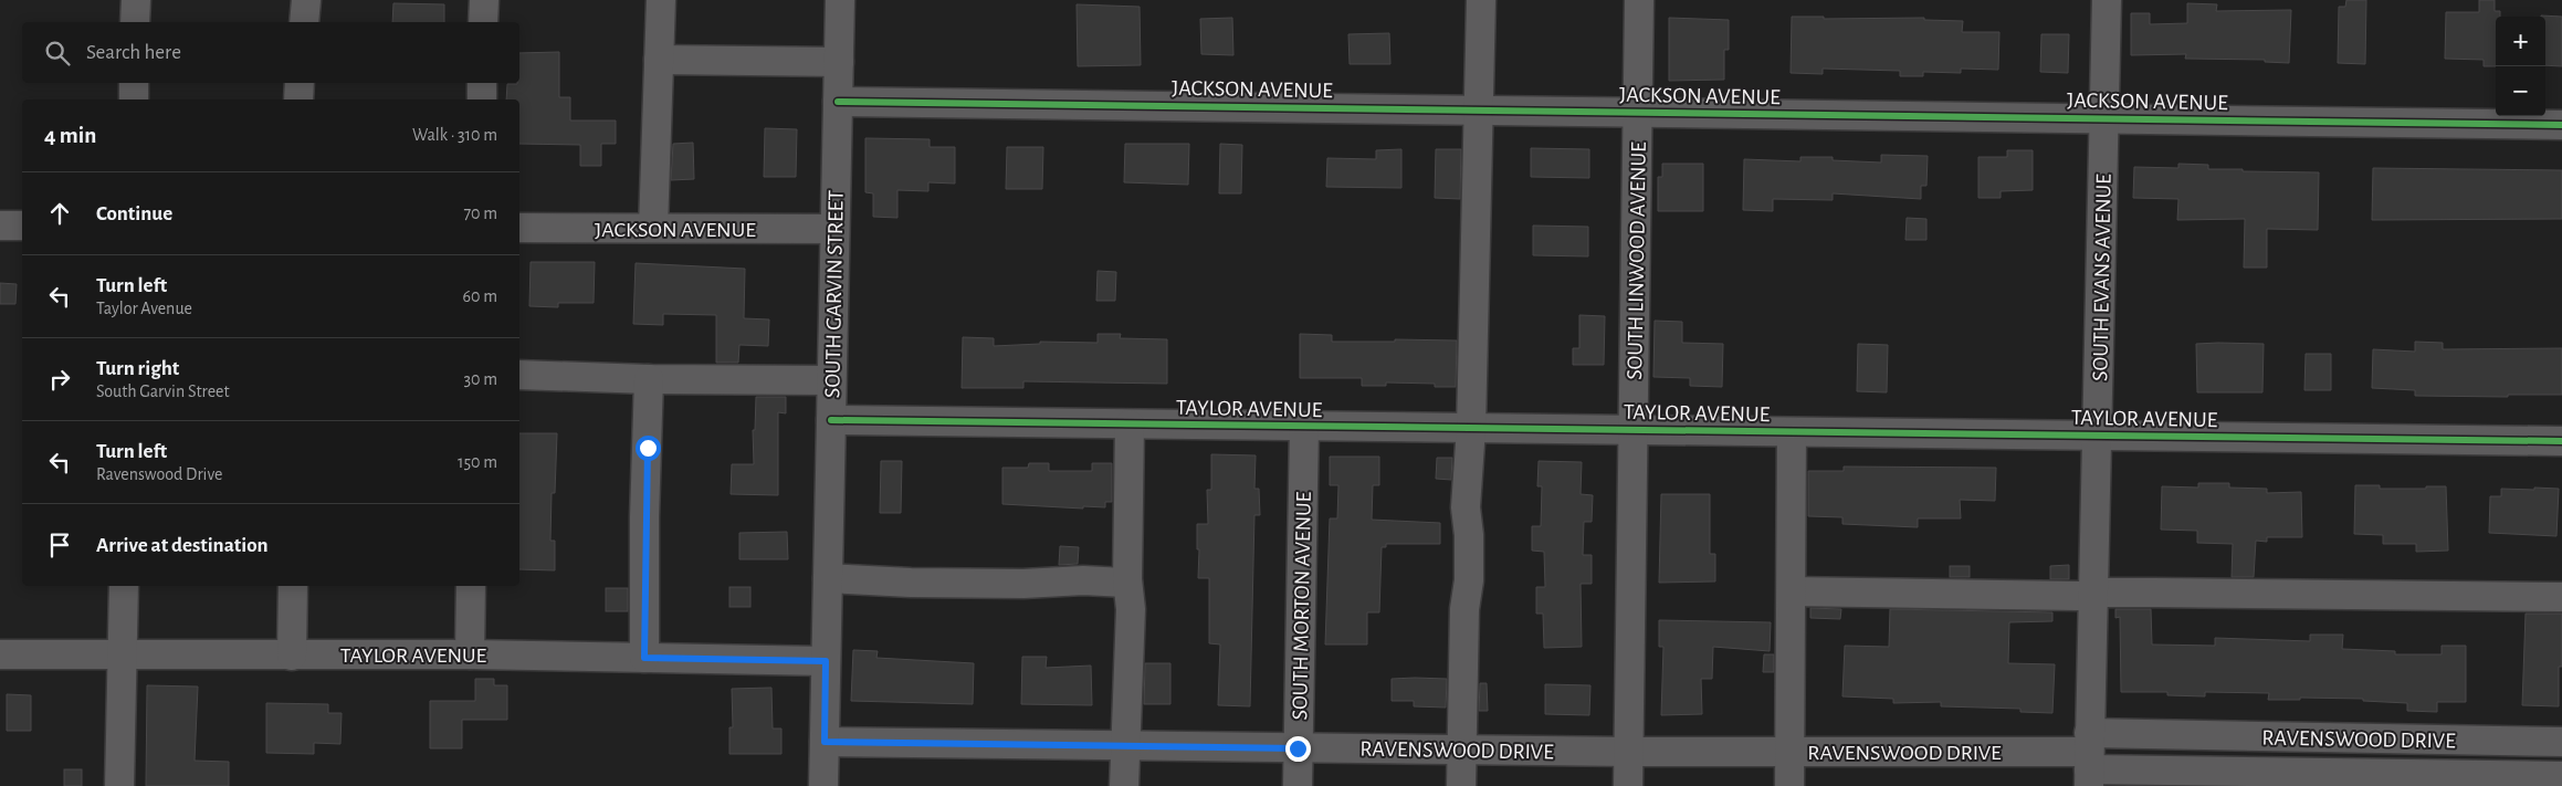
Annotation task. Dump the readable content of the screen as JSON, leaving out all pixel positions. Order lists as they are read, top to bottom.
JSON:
{
  "streets": {
    "street": [
      "JACKSON AVENUE",
      "SOUTH LINWOOD AVENUE",
      "SOUTH EVANS AVENUE",
      "SOUTH GARVIN STREET",
      "TAYLOR AVENUE",
      "SOUTH MORTON AVENUE",
      "RAVENSWOOD DRIVE"
    ]
  },
  "crossings": [
    ["JACKSON AVENUE", "SOUTH LINWOOD AVENUE"],
    ["JACKSON AVENUE", "SOUTH EVANS AVENUE"],
    ["JACKSON AVENUE", "SOUTH GARVIN STREET"],
    ["SOUTH LINWOOD AVENUE", "TAYLOR AVENUE"],
    ["SOUTH LINWOOD AVENUE", "RAVENSWOOD DRIVE"],
    ["SOUTH EVANS AVENUE", "TAYLOR AVENUE"],
    ["SOUTH EVANS AVENUE", "RAVENSWOOD DRIVE"],
    ["SOUTH GARVIN STREET", "TAYLOR AVENUE"],
    ["SOUTH GARVIN STREET", "RAVENSWOOD DRIVE"],
    ["TAYLOR AVENUE", "SOUTH MORTON AVENUE"],
    ["SOUTH MORTON AVENUE", "RAVENSWOOD DRIVE"]
  ],
  "page": {
    "map_buttons": ["+", "−"],
    "search": "Search here",
    "heading": ["4 min", "Walk · 310 m"],
    "list": [
      ["Continue", "70 m"],
      ["Turn left", "Taylor Avenue", "60 m"],
      ["Turn right", "South Garvin Street", "30 m"],
      ["Turn left", "Ravenswood Drive", "150 m"],
      "Arrive at destination"
    ]
  }
}
